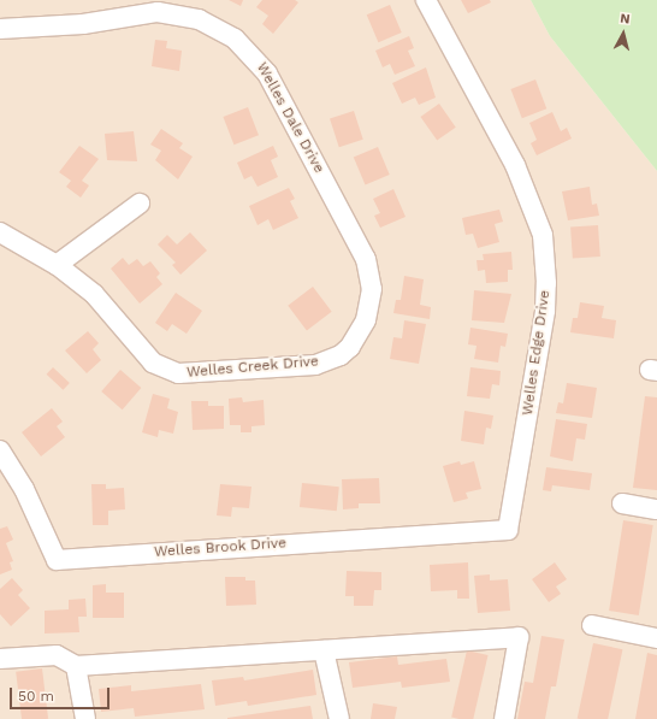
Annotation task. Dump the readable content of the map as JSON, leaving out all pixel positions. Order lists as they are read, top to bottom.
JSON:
{
  "streets": {
    "street": [
      "Welles Dale Drive",
      "Welles Edge Drive",
      "Welles Creek Drive",
      "Welles Brook Drive"
    ]
  },
  "crossings": [
    ["Welles Dale Drive", "Welles Creek Drive"],
    ["Welles Edge Drive", "Welles Brook Drive"]
  ],
  "scale_bar": "50 m",
  "north": "top"
}
